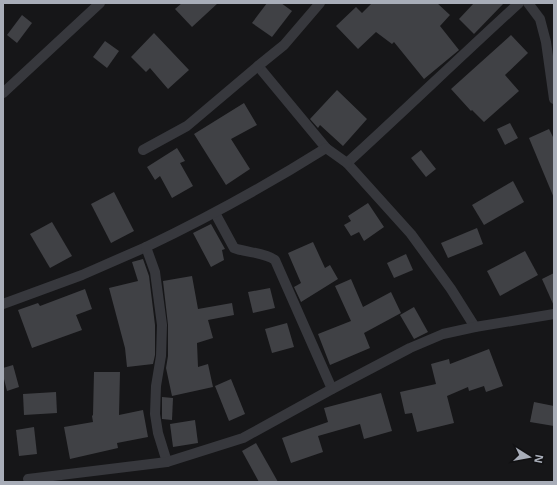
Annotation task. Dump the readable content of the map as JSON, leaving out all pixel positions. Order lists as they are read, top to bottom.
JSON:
{
  "north": "right"
}
